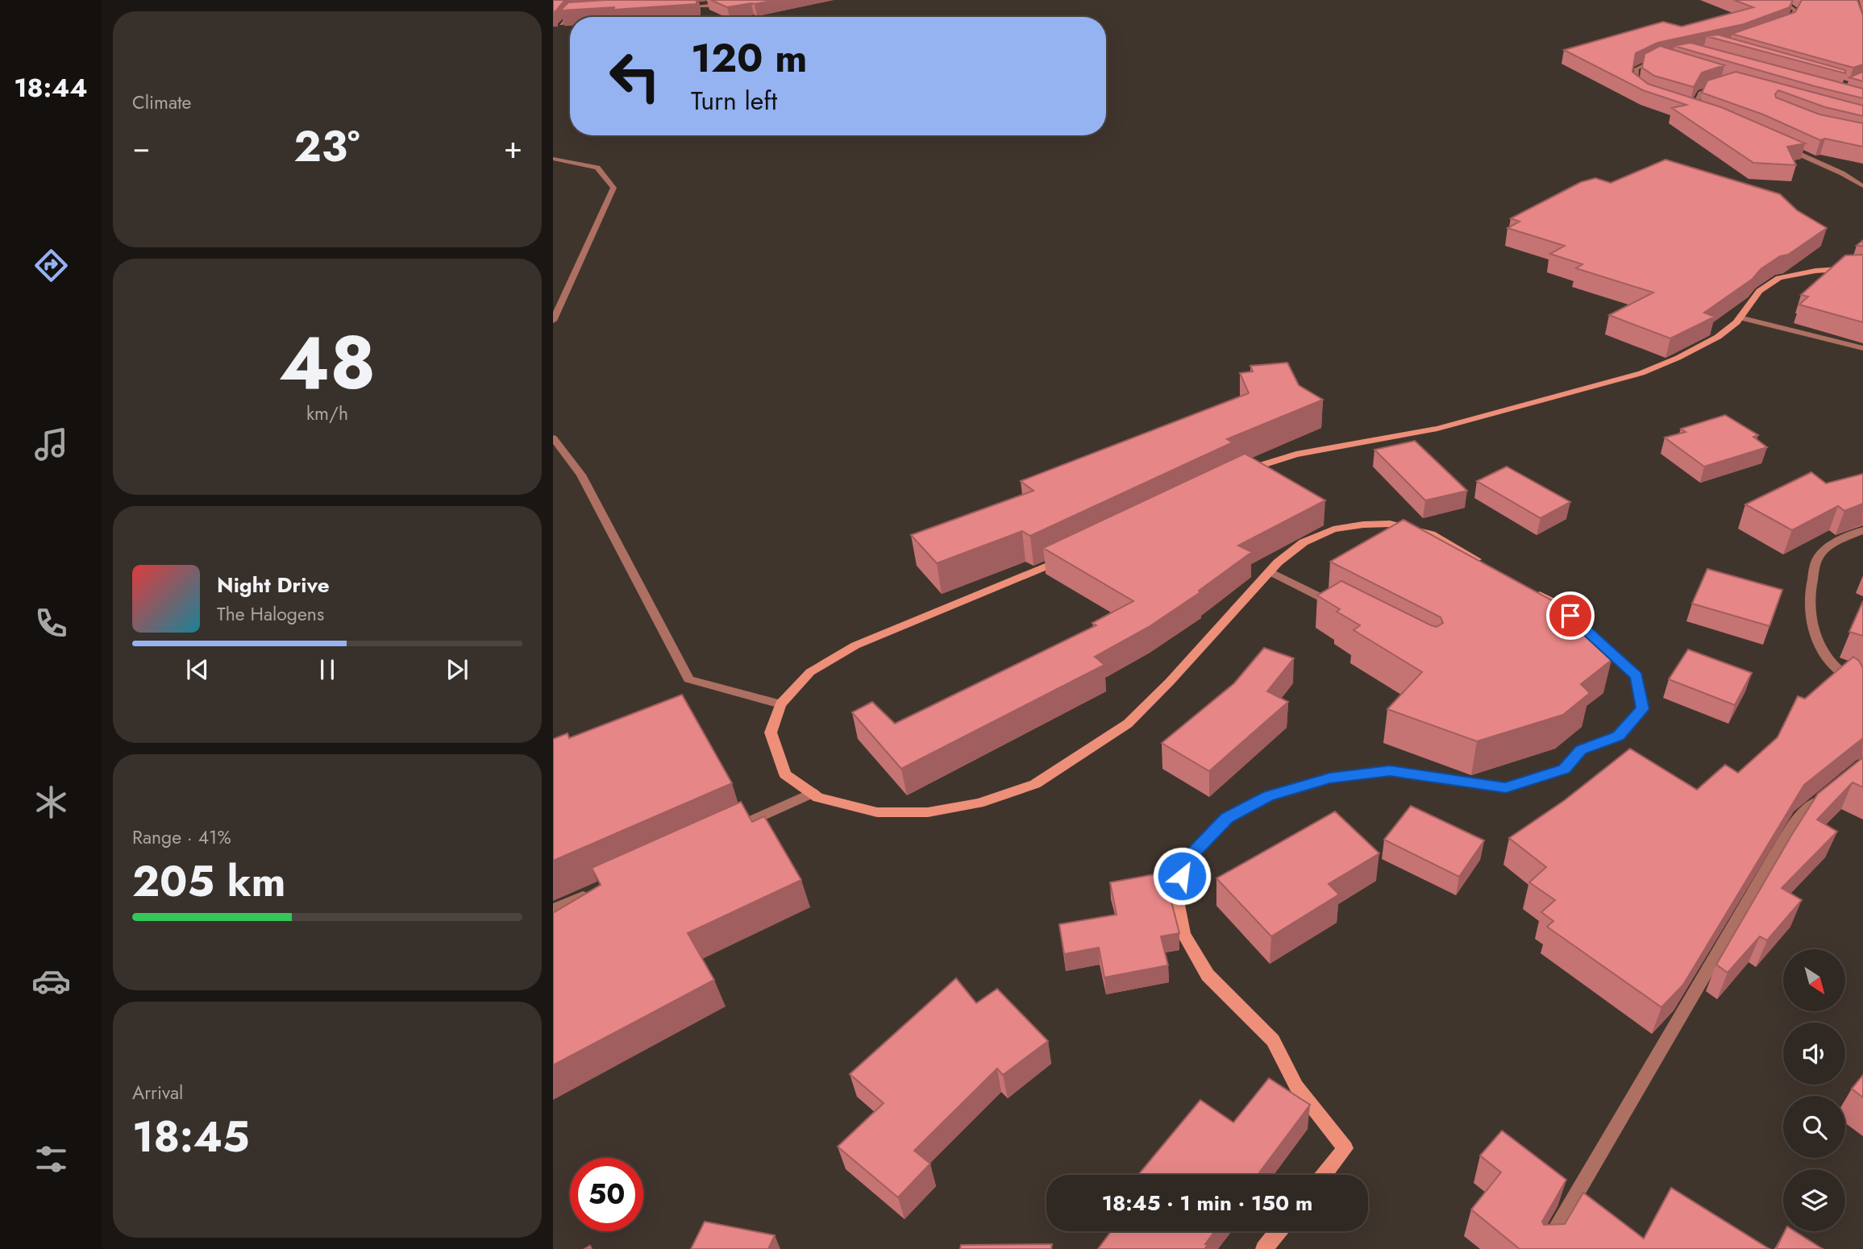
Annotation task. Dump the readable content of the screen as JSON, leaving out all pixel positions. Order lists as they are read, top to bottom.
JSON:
{
  "north": "bottom right",
  "page": {
    "tabs": "18:44",
    "tile": [
      "Climate",
      ["48", "km/h"],
      ["Range · 41%", "205 km"],
      ["Arrival", "18:45"]
    ],
    "turn": ["120 m", "Turn left"],
    "heat": ["−", "23°", "+"],
    "song": ["Night Drive", "The Halogens"],
    "limit": "50",
    "trip": "18:45 · 1 min · 150 m"
  }
}
